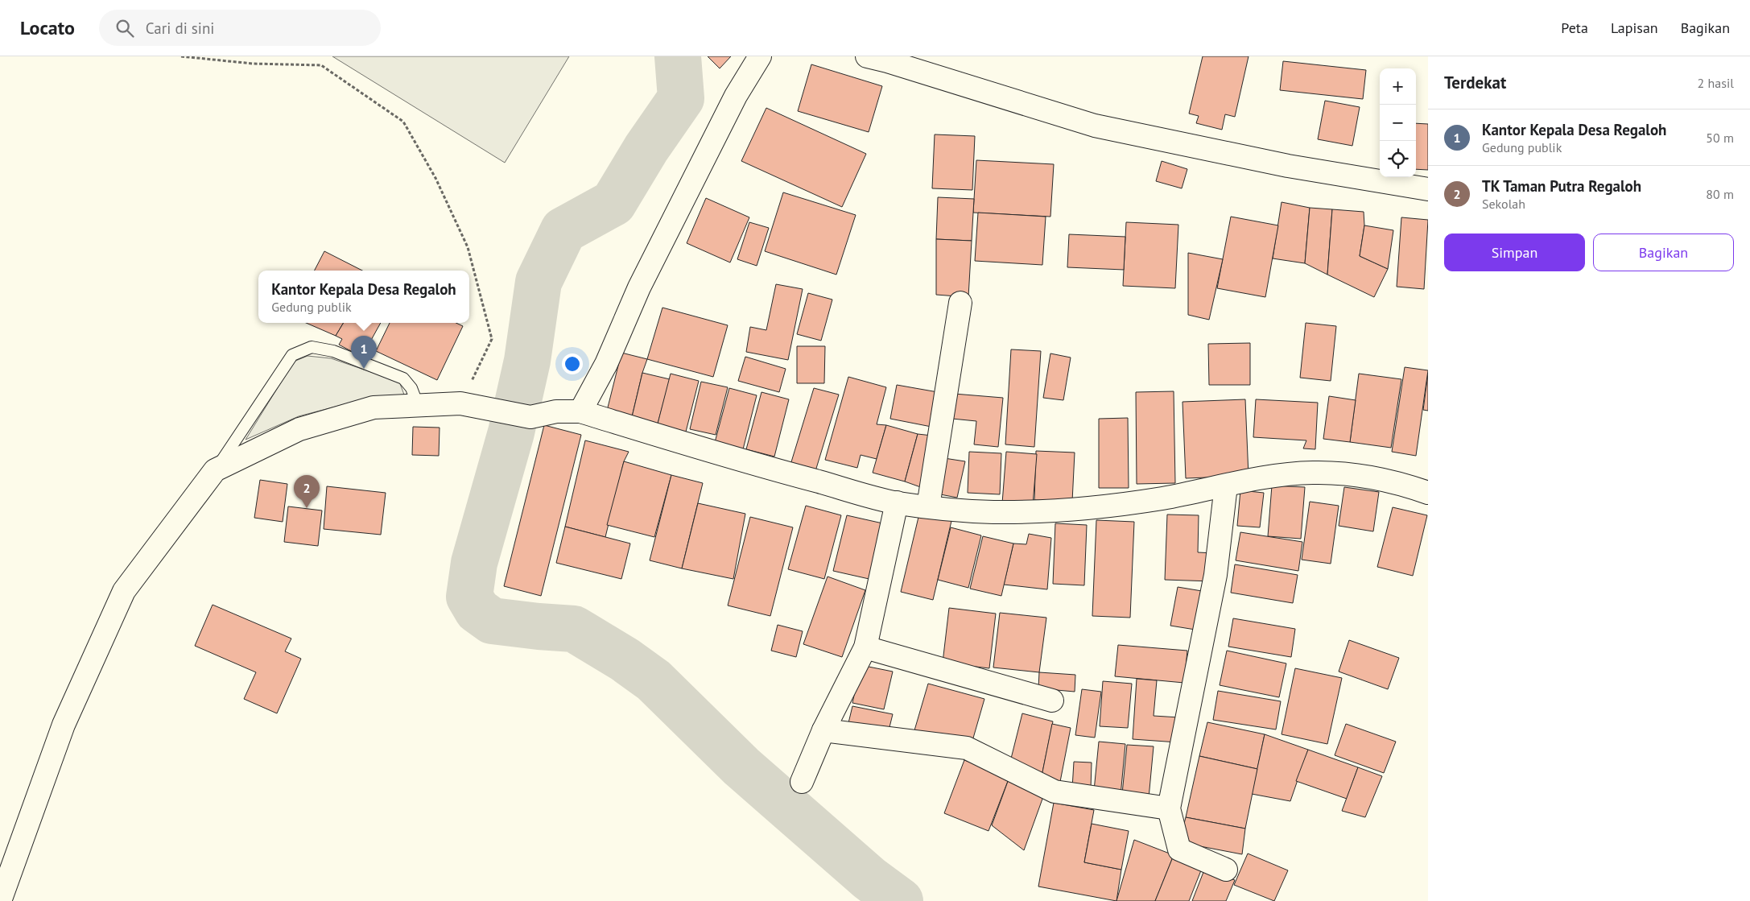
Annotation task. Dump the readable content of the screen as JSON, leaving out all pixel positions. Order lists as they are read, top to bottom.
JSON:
{
  "page": {
    "header": "Locato",
    "search": "Cari di sini",
    "nav": ["Peta", "Lapisan", "Bagikan"],
    "heading": ["Terdekat", "2 hasil"],
    "map_buttons": ["+", "−"],
    "list": [
      {
        "mark": "1",
        "name": "Kantor Kepala Desa Regaloh",
        "note": "Gedung publik",
        "value": "50 m"
      },
      {
        "mark": "2",
        "name": "TK Taman Putra Regaloh",
        "note": "Sekolah",
        "value": "80 m"
      }
    ],
    "buttons": ["Simpan", "Bagikan"],
    "popup": ["Kantor Kepala Desa Regaloh", "Gedung publik"],
    "pins": ["1", "2"]
  }
}
